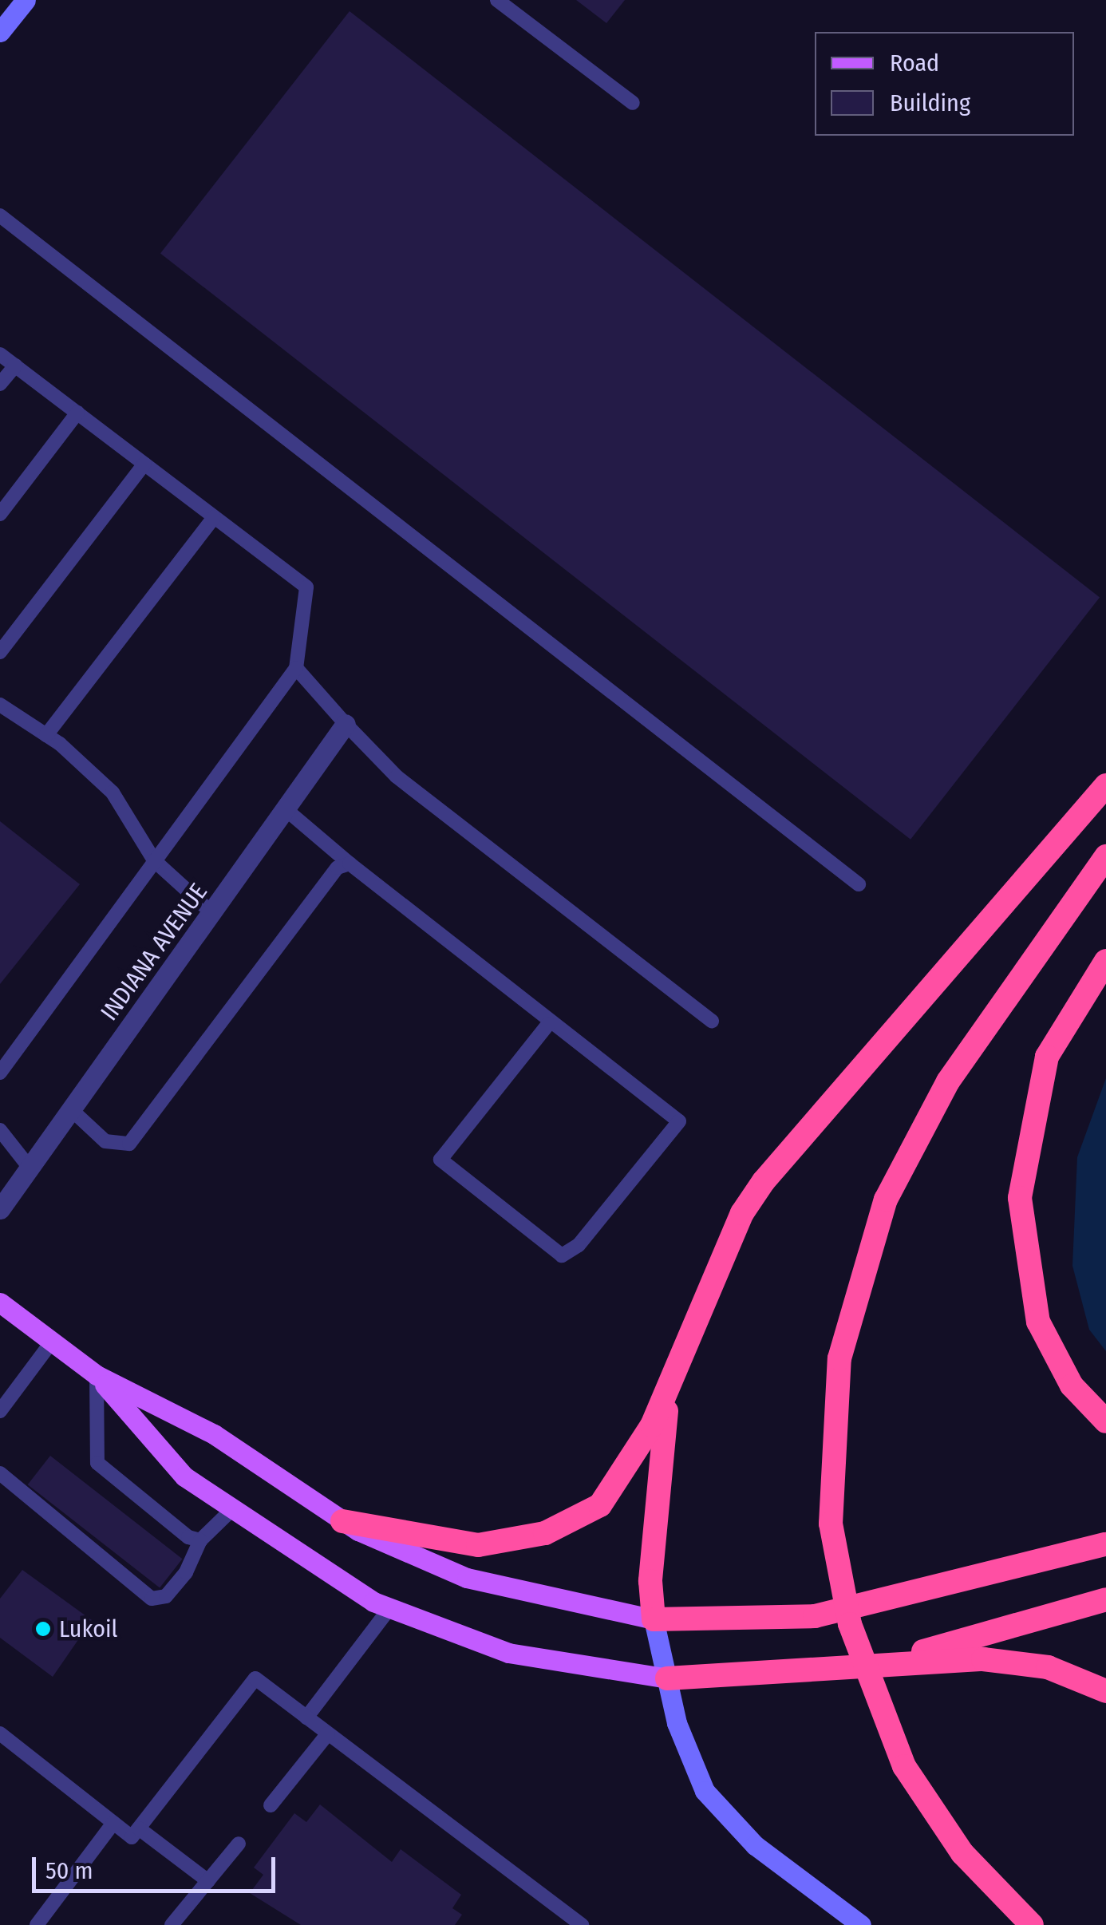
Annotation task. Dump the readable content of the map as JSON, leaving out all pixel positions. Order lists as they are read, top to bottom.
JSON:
{
  "streets": {
    "street": ["INDIANA AVENUE"]
  },
  "places": ["Lukoil"],
  "legend": ["Road", "Building"],
  "scale_bar": "50 m"
}
